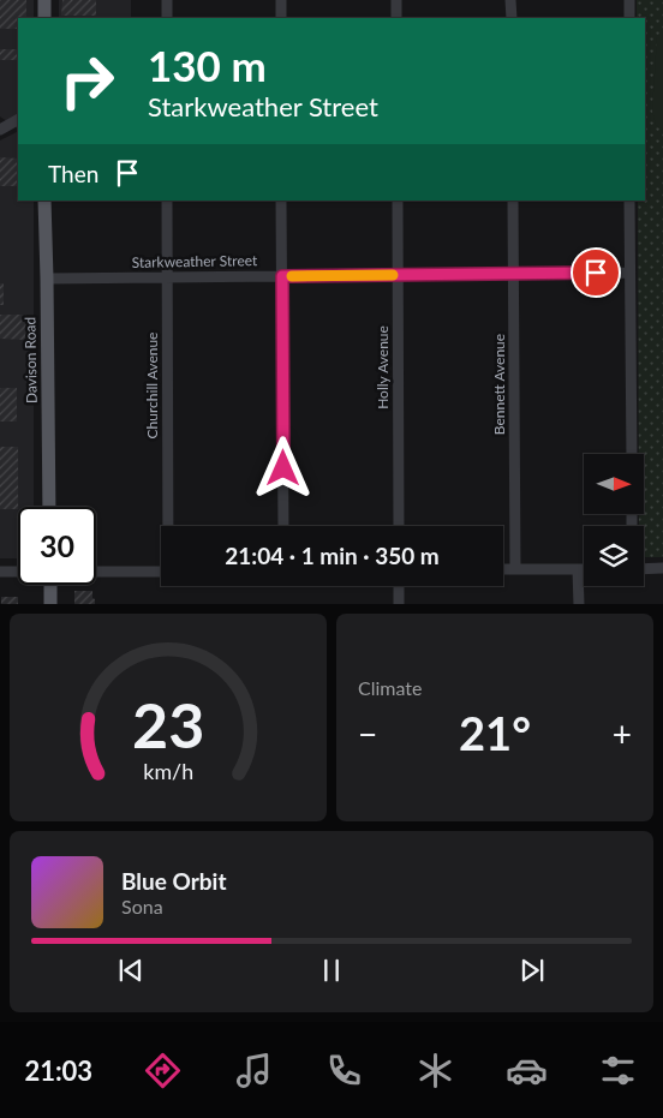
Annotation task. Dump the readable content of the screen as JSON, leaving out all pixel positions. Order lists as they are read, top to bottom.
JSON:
{
  "streets": {
    "main road": ["Davison Road"],
    "street": [
      "Starkweather Street",
      "Holly Avenue",
      "Bennett Avenue",
      "Churchill Avenue"
    ]
  },
  "crossings": [
    ["Starkweather Street", "Davison Road"],
    ["Starkweather Street", "Holly Avenue"],
    ["Starkweather Street", "Bennett Avenue"],
    ["Starkweather Street", "Churchill Avenue"]
  ],
  "north": "right",
  "page": {
    "turn": ["130 m", "Starkweather Street"],
    "then": "Then",
    "limit": "30",
    "trip": "21:04 · 1 min · 350 m",
    "tile": "Climate",
    "heat": ["−", "21°", "+"],
    "song": ["Blue Orbit", "Sona"],
    "tabs": "21:03",
    "gauge": ["23", "km/h"]
  }
}
